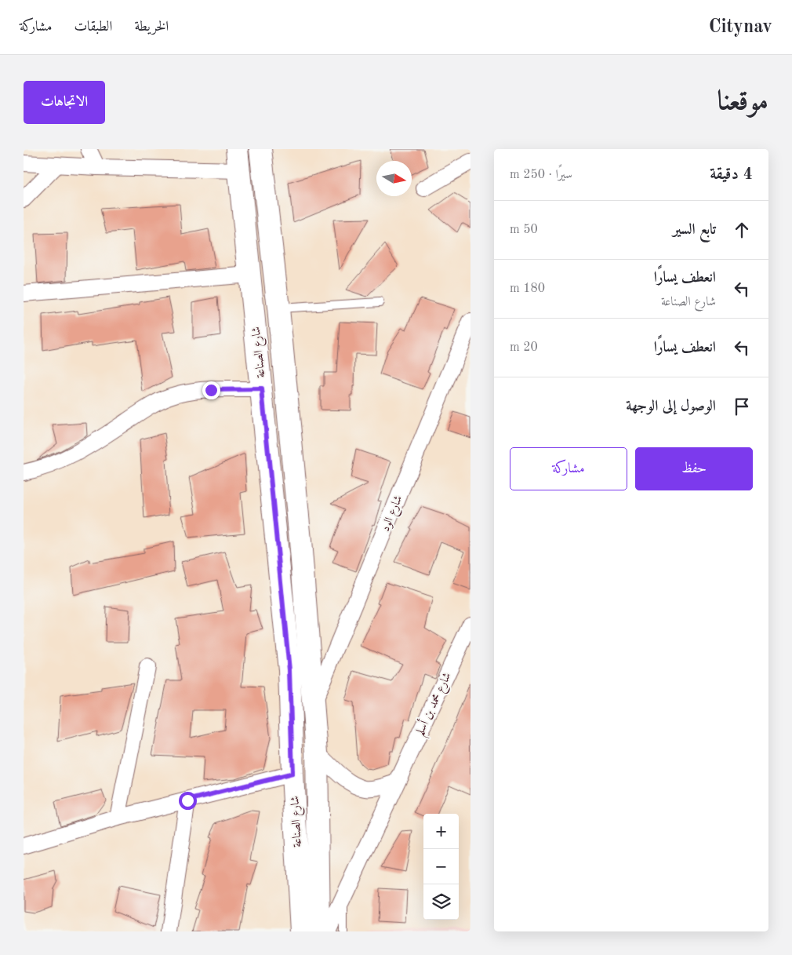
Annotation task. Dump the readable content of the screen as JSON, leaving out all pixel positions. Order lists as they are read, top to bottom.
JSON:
{
  "streets": {
    "main road": ["شارع الصناعة"],
    "street": ["شارع الود", "شارع محمد بن أسلم"]
  },
  "crossings": [
    ["شارع الصناعة", "شارع الود"]
  ],
  "north": "right",
  "page": {
    "header": "Citynav",
    "nav": ["الخريطة", "الطبقات", "مشاركة"],
    "title": "موقعنا",
    "buttons": [
      "الاتجاهات",
      ["حفظ", "مشاركة"]
    ],
    "heading": ["4 دقيقة", "سيرًا · 250 m"],
    "list": [
      ["تابع السير", "50 m"],
      ["انعطف يسارًا", "شارع الصناعة", "180 m"],
      ["انعطف يسارًا", "20 m"],
      "الوصول إلى الوجهة"
    ],
    "map_buttons": ["+", "−"]
  }
}
